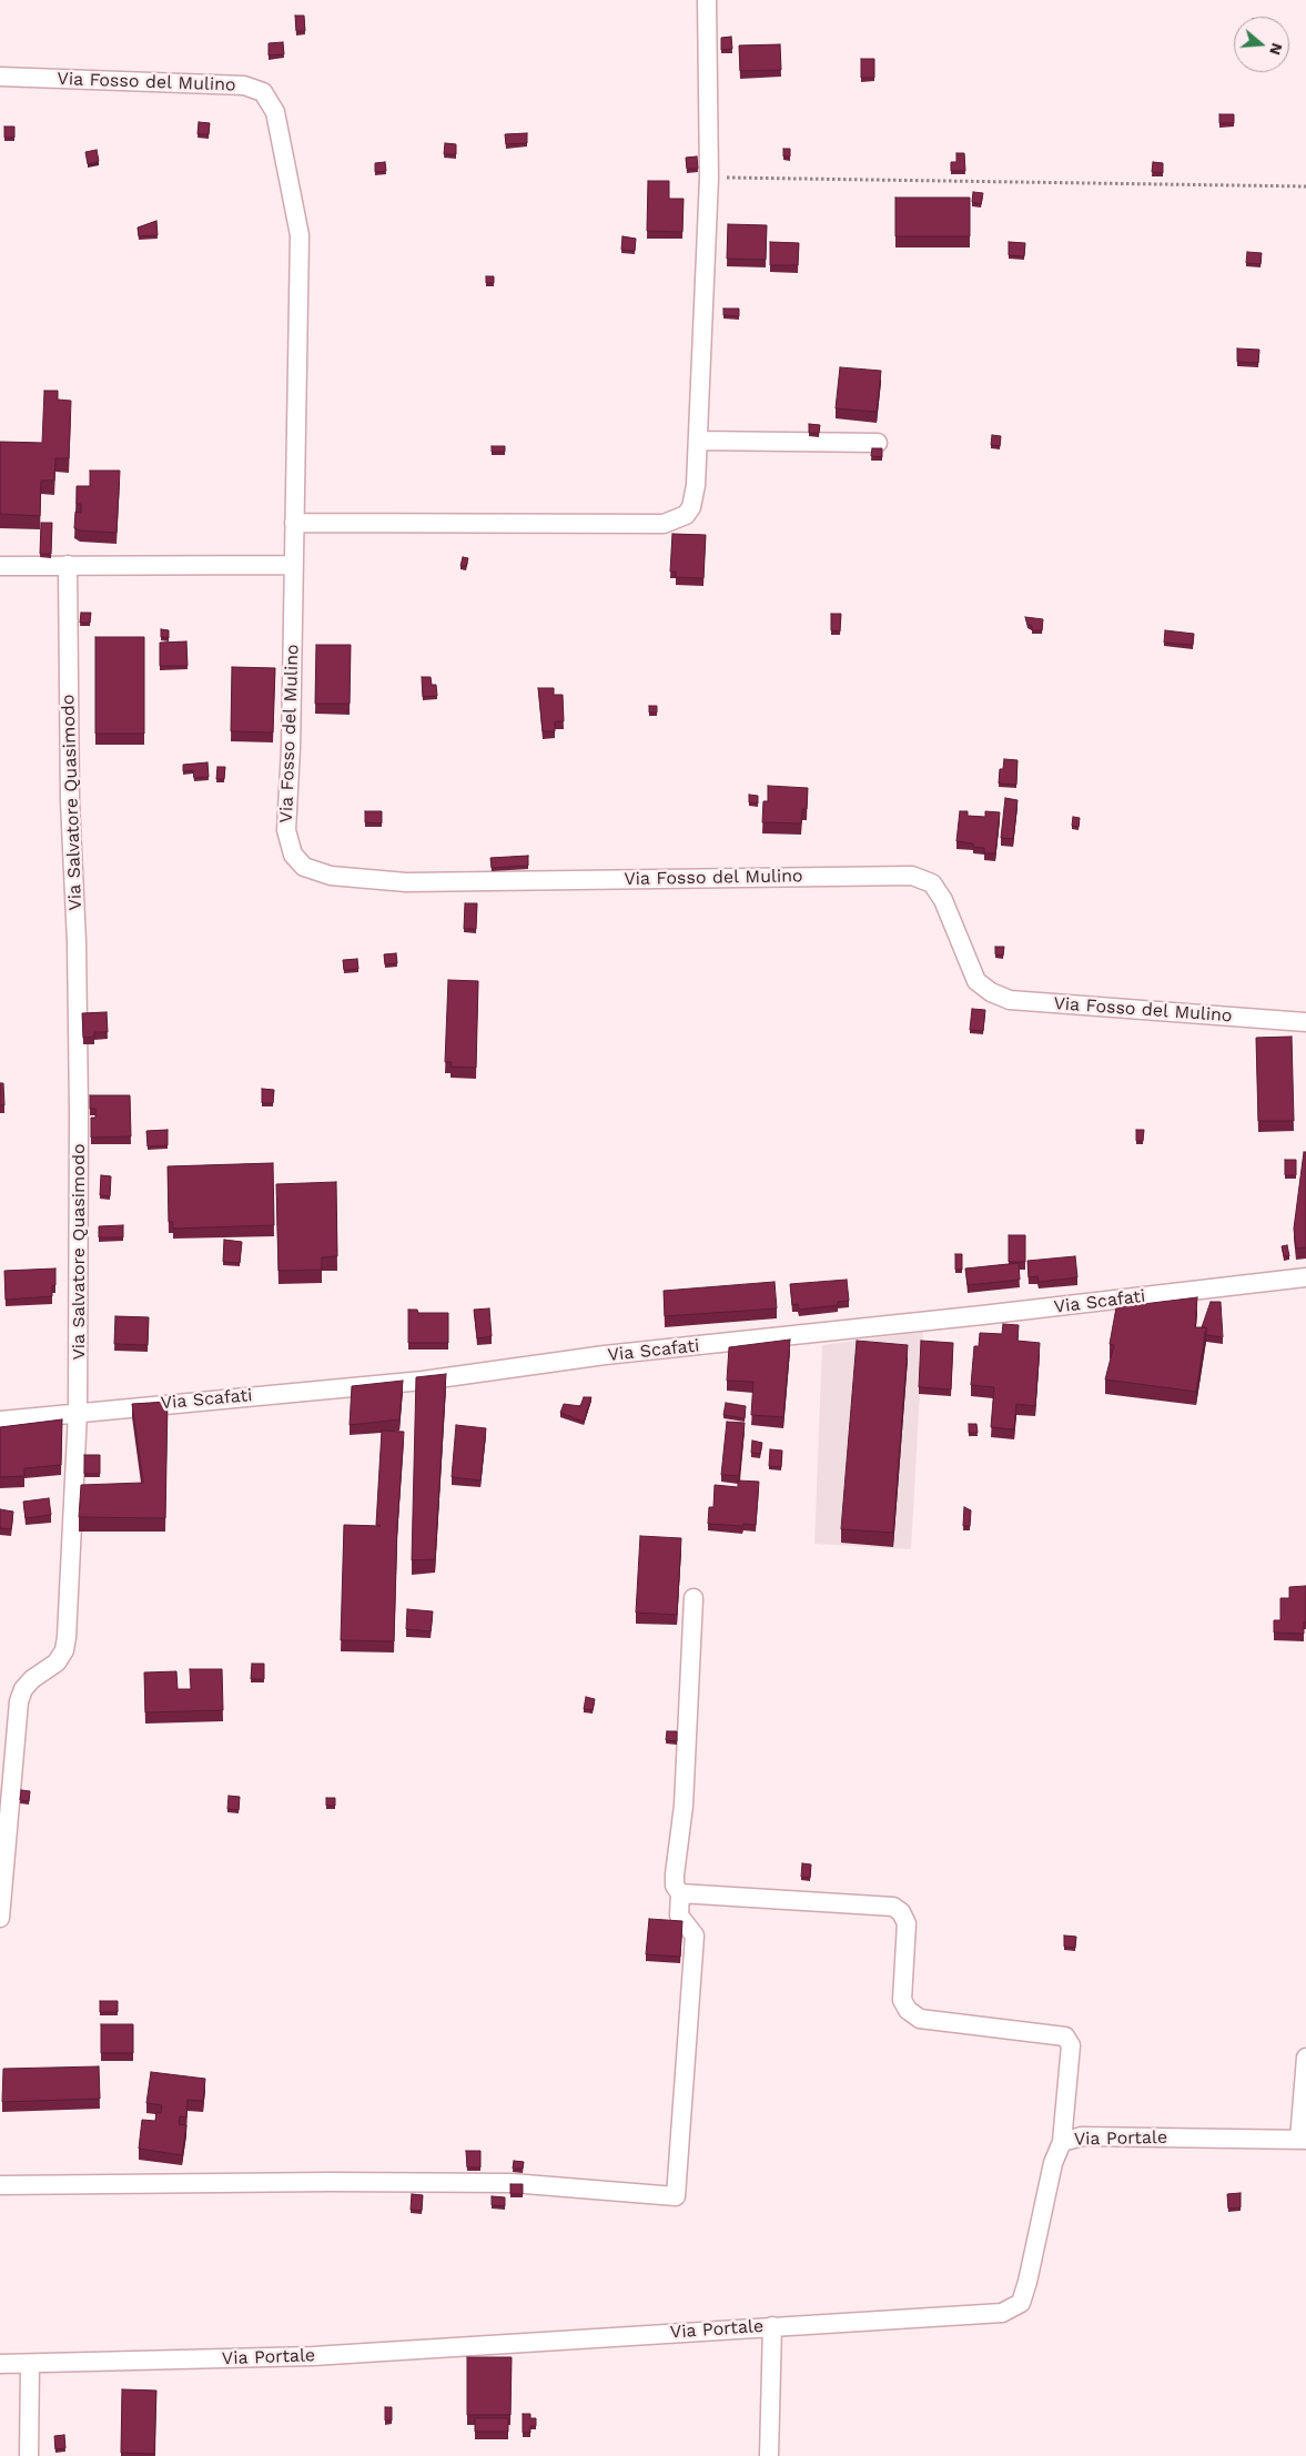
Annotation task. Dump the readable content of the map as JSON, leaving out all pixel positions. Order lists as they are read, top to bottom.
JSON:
{
  "streets": {
    "street": [
      "Via Fosso del Mulino",
      "Via Salvatore Quasimodo",
      "Via Scafati",
      "Via Portale"
    ]
  },
  "crossings": [
    ["Via Salvatore Quasimodo", "Via Scafati"]
  ],
  "north": "right"
}
